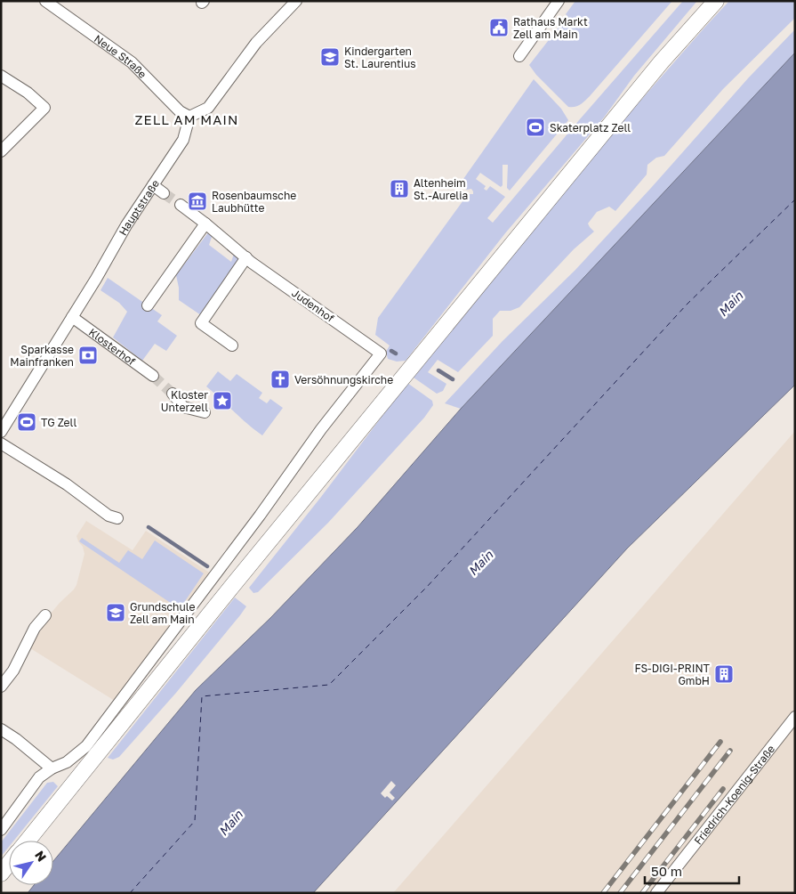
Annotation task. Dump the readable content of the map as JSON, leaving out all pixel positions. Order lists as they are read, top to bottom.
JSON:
{
  "streets": {
    "street": [
      "Neue Straße",
      "Hauptstraße",
      "Judenhof",
      "Klosterhof",
      "Friedrich-Koenig-Straße"
    ]
  },
  "crossings": [
    ["Neue Straße", "Hauptstraße"],
    ["Hauptstraße", "Klosterhof"]
  ],
  "districts": ["ZELL AM MAIN"],
  "water": ["Main"],
  "places": {
    "public building": ["Rathaus Markt Zell am Main"],
    "school or university": ["Kindergarten St. Laurentius", "Grundschule Zell am Main"],
    "sports": ["Skaterplatz Zell", "TG Zell"],
    "building": ["Altenheim St.-Aurelia", "FS-DIGI-PRINT GmbH"],
    "museum": ["Rosenbaumsche Laubhütte"],
    "bank": ["Sparkasse Mainfranken"],
    "church": ["Versöhnungskirche"],
    "place": ["Kloster Unterzell"]
  },
  "scale_bar": "50 m",
  "north": "top right"
}
